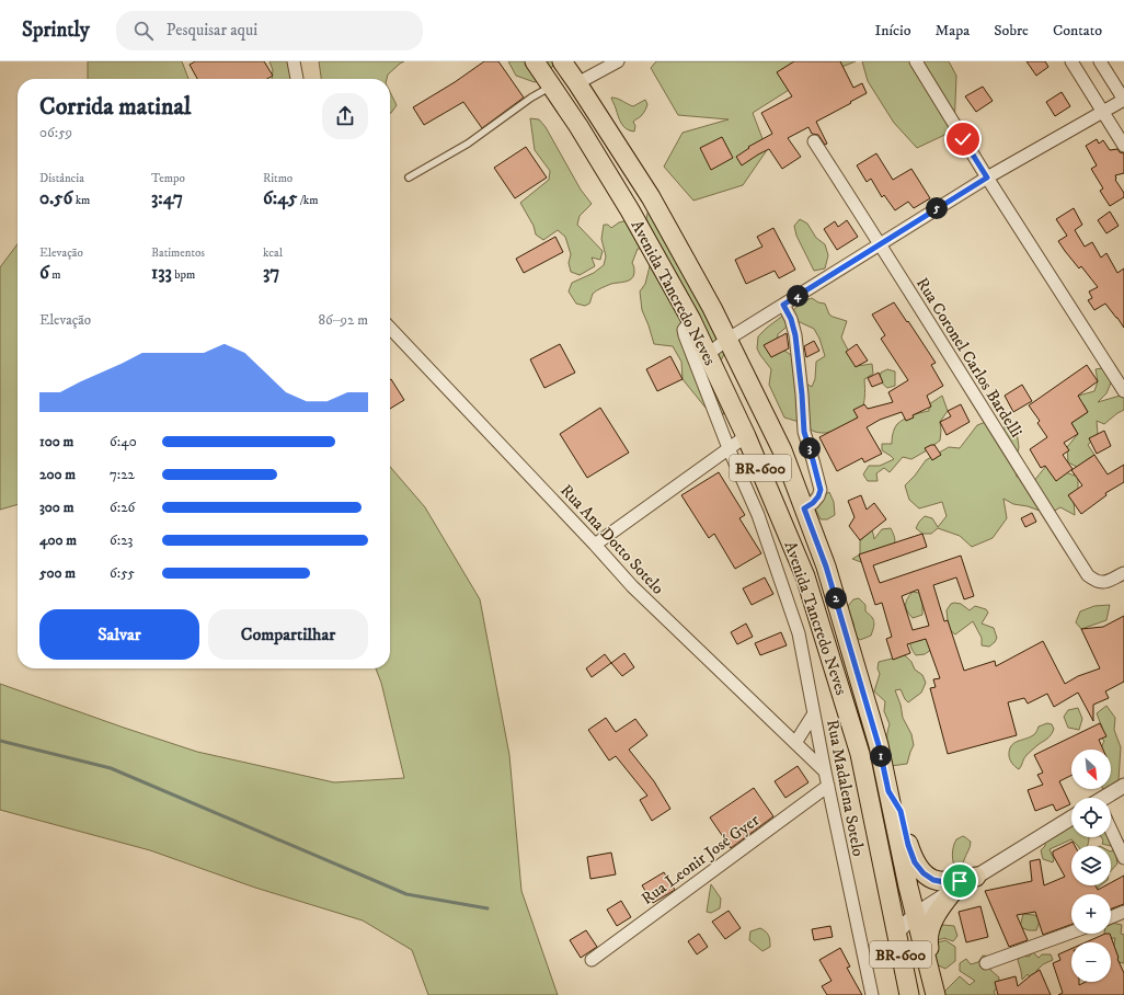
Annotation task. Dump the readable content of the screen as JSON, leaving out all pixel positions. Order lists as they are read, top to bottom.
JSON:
{
  "streets": {
    "main road": ["Avenida Tancredo Neves", "BR-600"],
    "street": [
      "Rua Coronel Carlos Bardelli",
      "Rua Ana Dotto Sotelo",
      "Rua Madalena Sotelo",
      "Rua Leonir José Gyer"
    ]
  },
  "crossings": [
    ["Avenida Tancredo Neves", "Rua Madalena Sotelo"],
    ["Rua Ana Dotto Sotelo", "Rua Madalena Sotelo"],
    ["Rua Madalena Sotelo", "Rua Leonir José Gyer"]
  ],
  "north": "bottom right",
  "page": {
    "header": "Sprintly",
    "search": "Pesquisar aqui",
    "nav": [
      "Início",
      "Mapa",
      "Sobre",
      "Contato"
    ],
    "heading": ["Corrida matinal", "06:59"],
    "stats": [
      ["Distância", "0.56 km"],
      ["Tempo", "3:47"],
      ["Ritmo", "6:45 /km"],
      ["Elevação", "6 m"],
      ["Batimentos", "133 bpm"],
      ["kcal", "37"]
    ],
    "pins": [
      "5",
      "4",
      "3",
      "2",
      "1"
    ],
    "chart": ["Elevação", "86–92 m"],
    "list": [
      {
        "name": "100 m",
        "note": "6:40"
      },
      {
        "name": "200 m",
        "note": "7:22"
      },
      {
        "name": "300 m",
        "note": "6:26"
      },
      {
        "name": "400 m",
        "note": "6:23"
      },
      {
        "name": "500 m",
        "note": "6:55"
      }
    ],
    "buttons": ["Salvar", "Compartilhar"],
    "map_buttons": ["+", "−"]
  }
}
